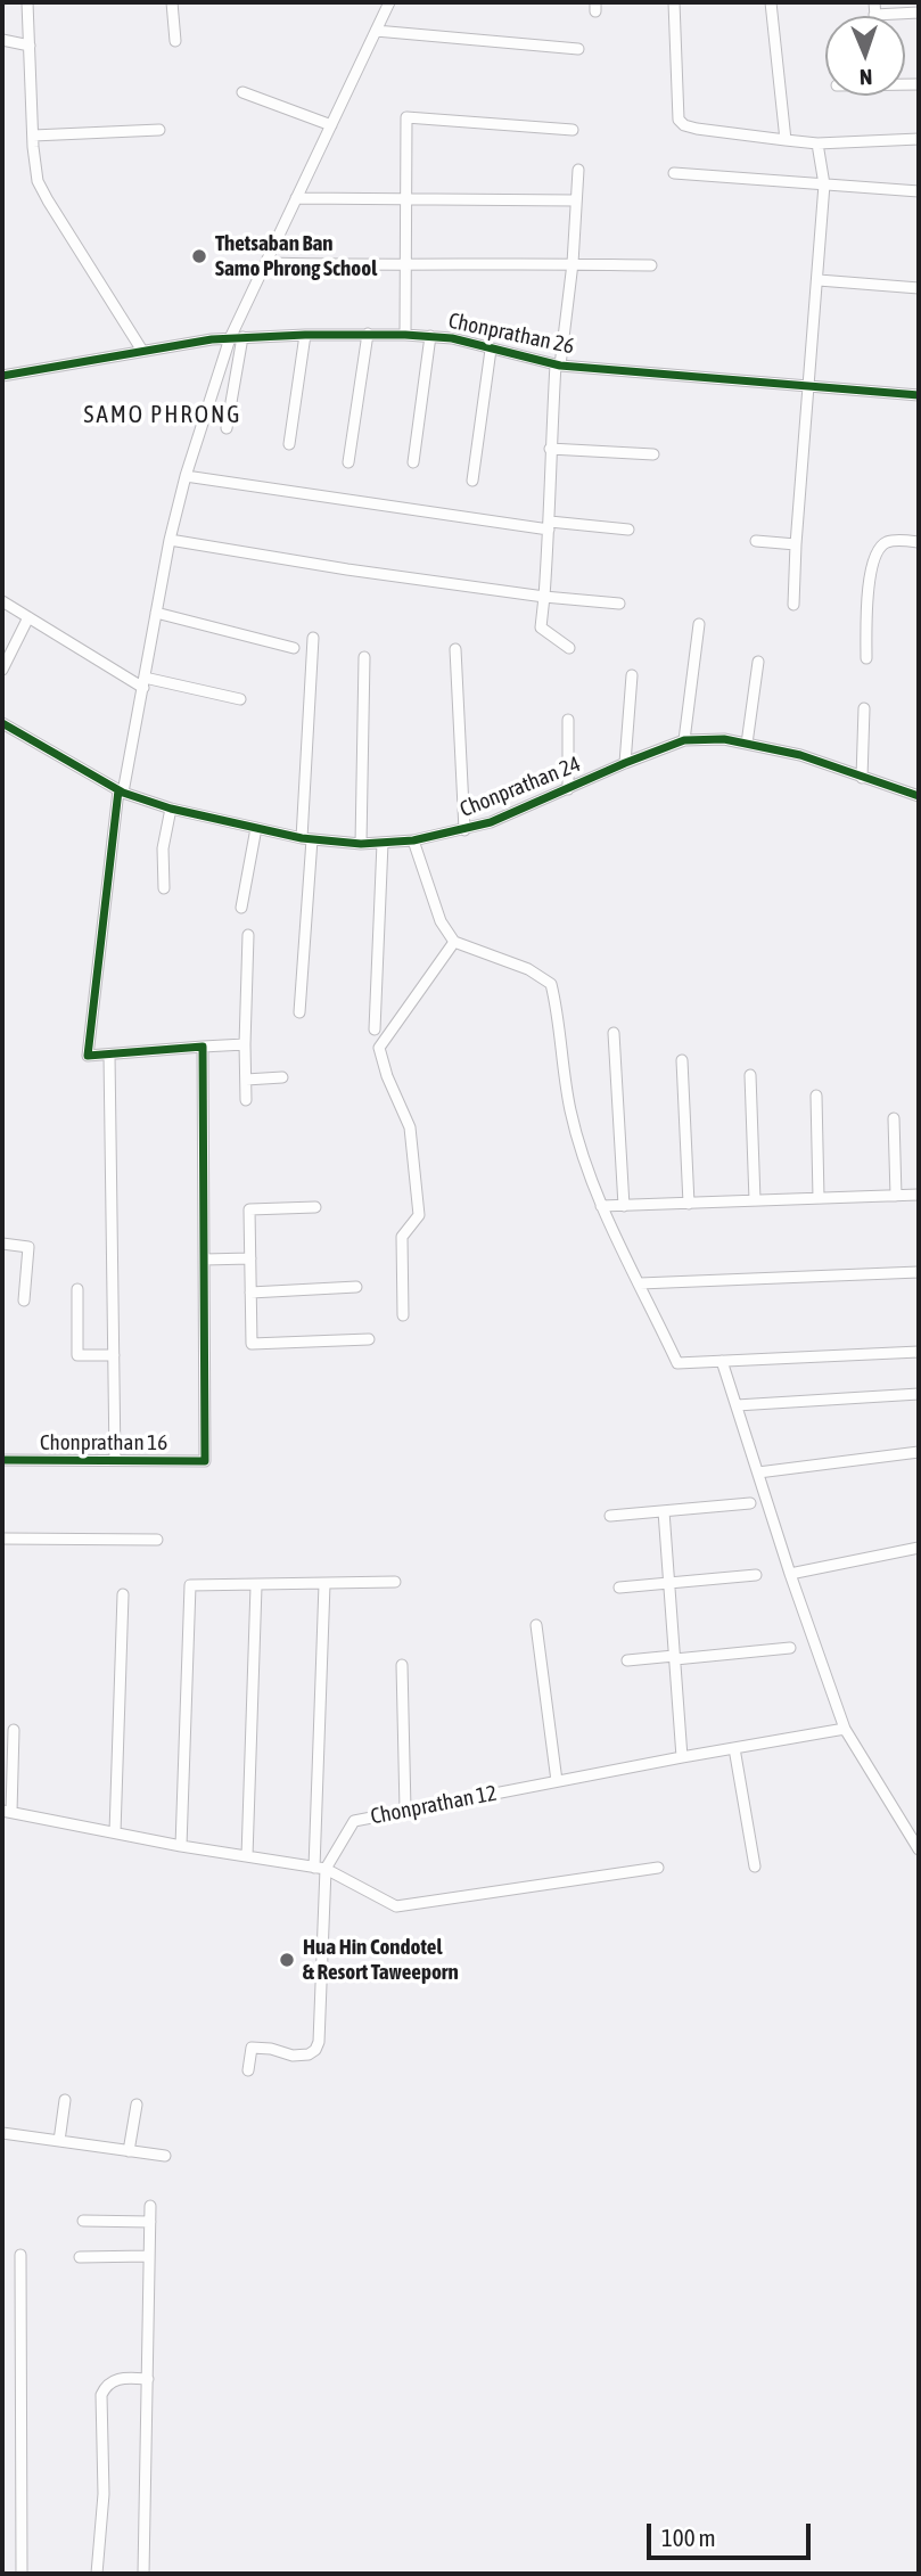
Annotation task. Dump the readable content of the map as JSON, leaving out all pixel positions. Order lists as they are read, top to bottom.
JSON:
{
  "streets": {
    "street": [
      "Chonprathan 26",
      "Chonprathan 24",
      "Chonprathan 16",
      "Chonprathan 12"
    ]
  },
  "districts": ["SAMO PHRONG"],
  "places": ["Thetsaban Ban Samo Phrong School", "Hua Hin Condotel & Resort Taweeporn"],
  "scale_bar": "100 m",
  "north": "bottom"
}
